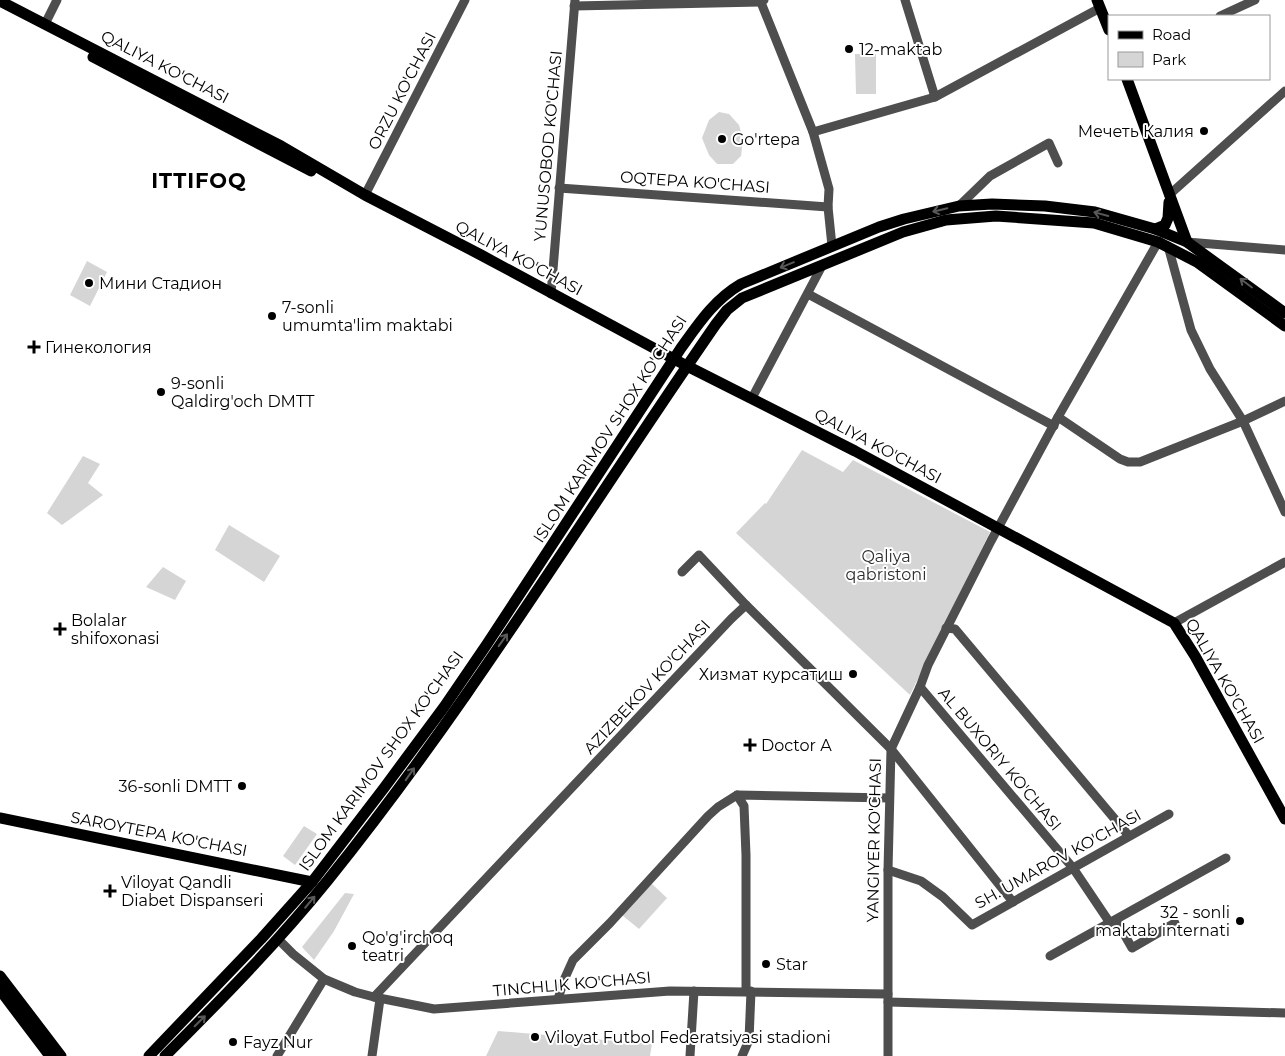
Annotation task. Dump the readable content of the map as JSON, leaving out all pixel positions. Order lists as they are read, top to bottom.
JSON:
{
  "streets": {
    "main road": ["QALIYA KO'CHASI", "ISLOM KARIMOV SHOX KO'CHASI", "SAROYTEPA KO'CHASI"],
    "street": [
      "ORZU KO'CHASI",
      "YUNUSOBOD KO'CHASI",
      "OQTEPA KO'CHASI",
      "AZIZBEKOV KO'CHASI",
      "AL BUXORIY KO'CHASI",
      "YANGIYER KO'CHASI",
      "SH. UMAROV KO'CHASI",
      "TINCHLIK KO'CHASI"
    ]
  },
  "crossings": [
    ["QALIYA KO'CHASI", "ORZU KO'CHASI"],
    ["QALIYA KO'CHASI", "YUNUSOBOD KO'CHASI"],
    ["QALIYA KO'CHASI", "ISLOM KARIMOV SHOX KO'CHASI"],
    ["QALIYA KO'CHASI", "YANGIYER KO'CHASI"],
    ["YUNUSOBOD KO'CHASI", "OQTEPA KO'CHASI"],
    ["ISLOM KARIMOV SHOX KO'CHASI", "SAROYTEPA KO'CHASI"],
    ["ISLOM KARIMOV SHOX KO'CHASI", "YANGIYER KO'CHASI"],
    ["ISLOM KARIMOV SHOX KO'CHASI", "TINCHLIK KO'CHASI"],
    ["AZIZBEKOV KO'CHASI", "TINCHLIK KO'CHASI"],
    ["AL BUXORIY KO'CHASI", "YANGIYER KO'CHASI"],
    ["AL BUXORIY KO'CHASI", "SH. UMAROV KO'CHASI"],
    ["YANGIYER KO'CHASI", "SH. UMAROV KO'CHASI"],
    ["YANGIYER KO'CHASI", "TINCHLIK KO'CHASI"]
  ],
  "districts": ["ITTIFOQ"],
  "parks": ["Qaliya qabristoni"],
  "places": {
    "other": [
      "12-maktab",
      "Мечеть Калия",
      "Go'rtepa",
      "Мини Стадион",
      "7-sonli umumta'lim maktabi",
      "9-sonli Qaldirg'och DMTT",
      "Хизмат курсатиш",
      "36-sonli DMTT",
      "32 - sonli maktab internati",
      "Qo'g'irchoq teatri",
      "Star",
      "Viloyat Futbol Federatsiyasi stadioni",
      "Fayz Nur"
    ],
    "health": [
      "Гинекология",
      "Bolalar shifoxonasi",
      "Doctor A",
      "Viloyat Qandli Diabet Dispanseri"
    ]
  },
  "legend": ["Road", "Park"]
}
